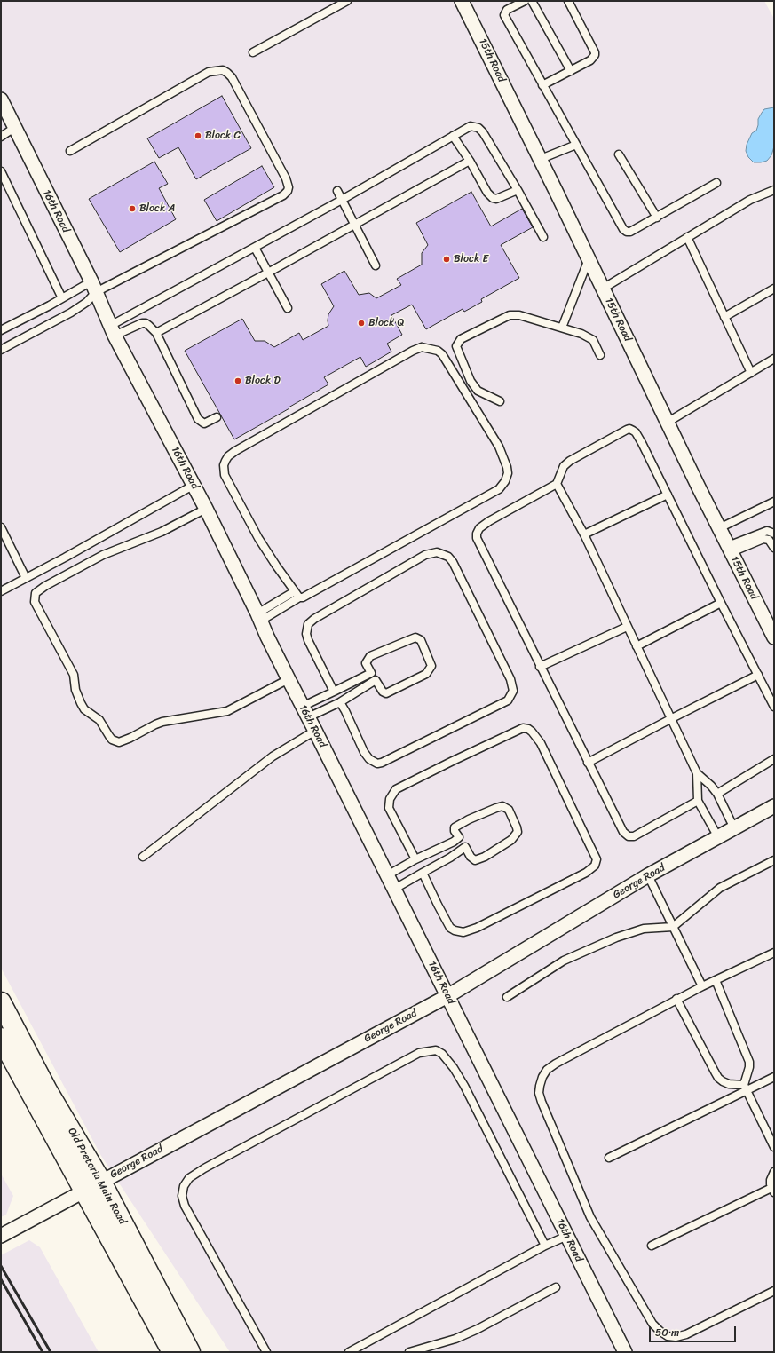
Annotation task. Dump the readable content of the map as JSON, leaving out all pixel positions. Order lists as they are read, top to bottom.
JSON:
{
  "streets": {
    "main road": ["Old Pretoria Main Road"],
    "street": ["15th Road", "16th Road", "George Road"]
  },
  "crossings": [
    ["16th Road", "George Road"],
    ["George Road", "Old Pretoria Main Road"]
  ],
  "places": [
    "Block C",
    "Block A",
    "Block E",
    "Block Q",
    "Block D"
  ],
  "scale_bar": "50 m"
}
